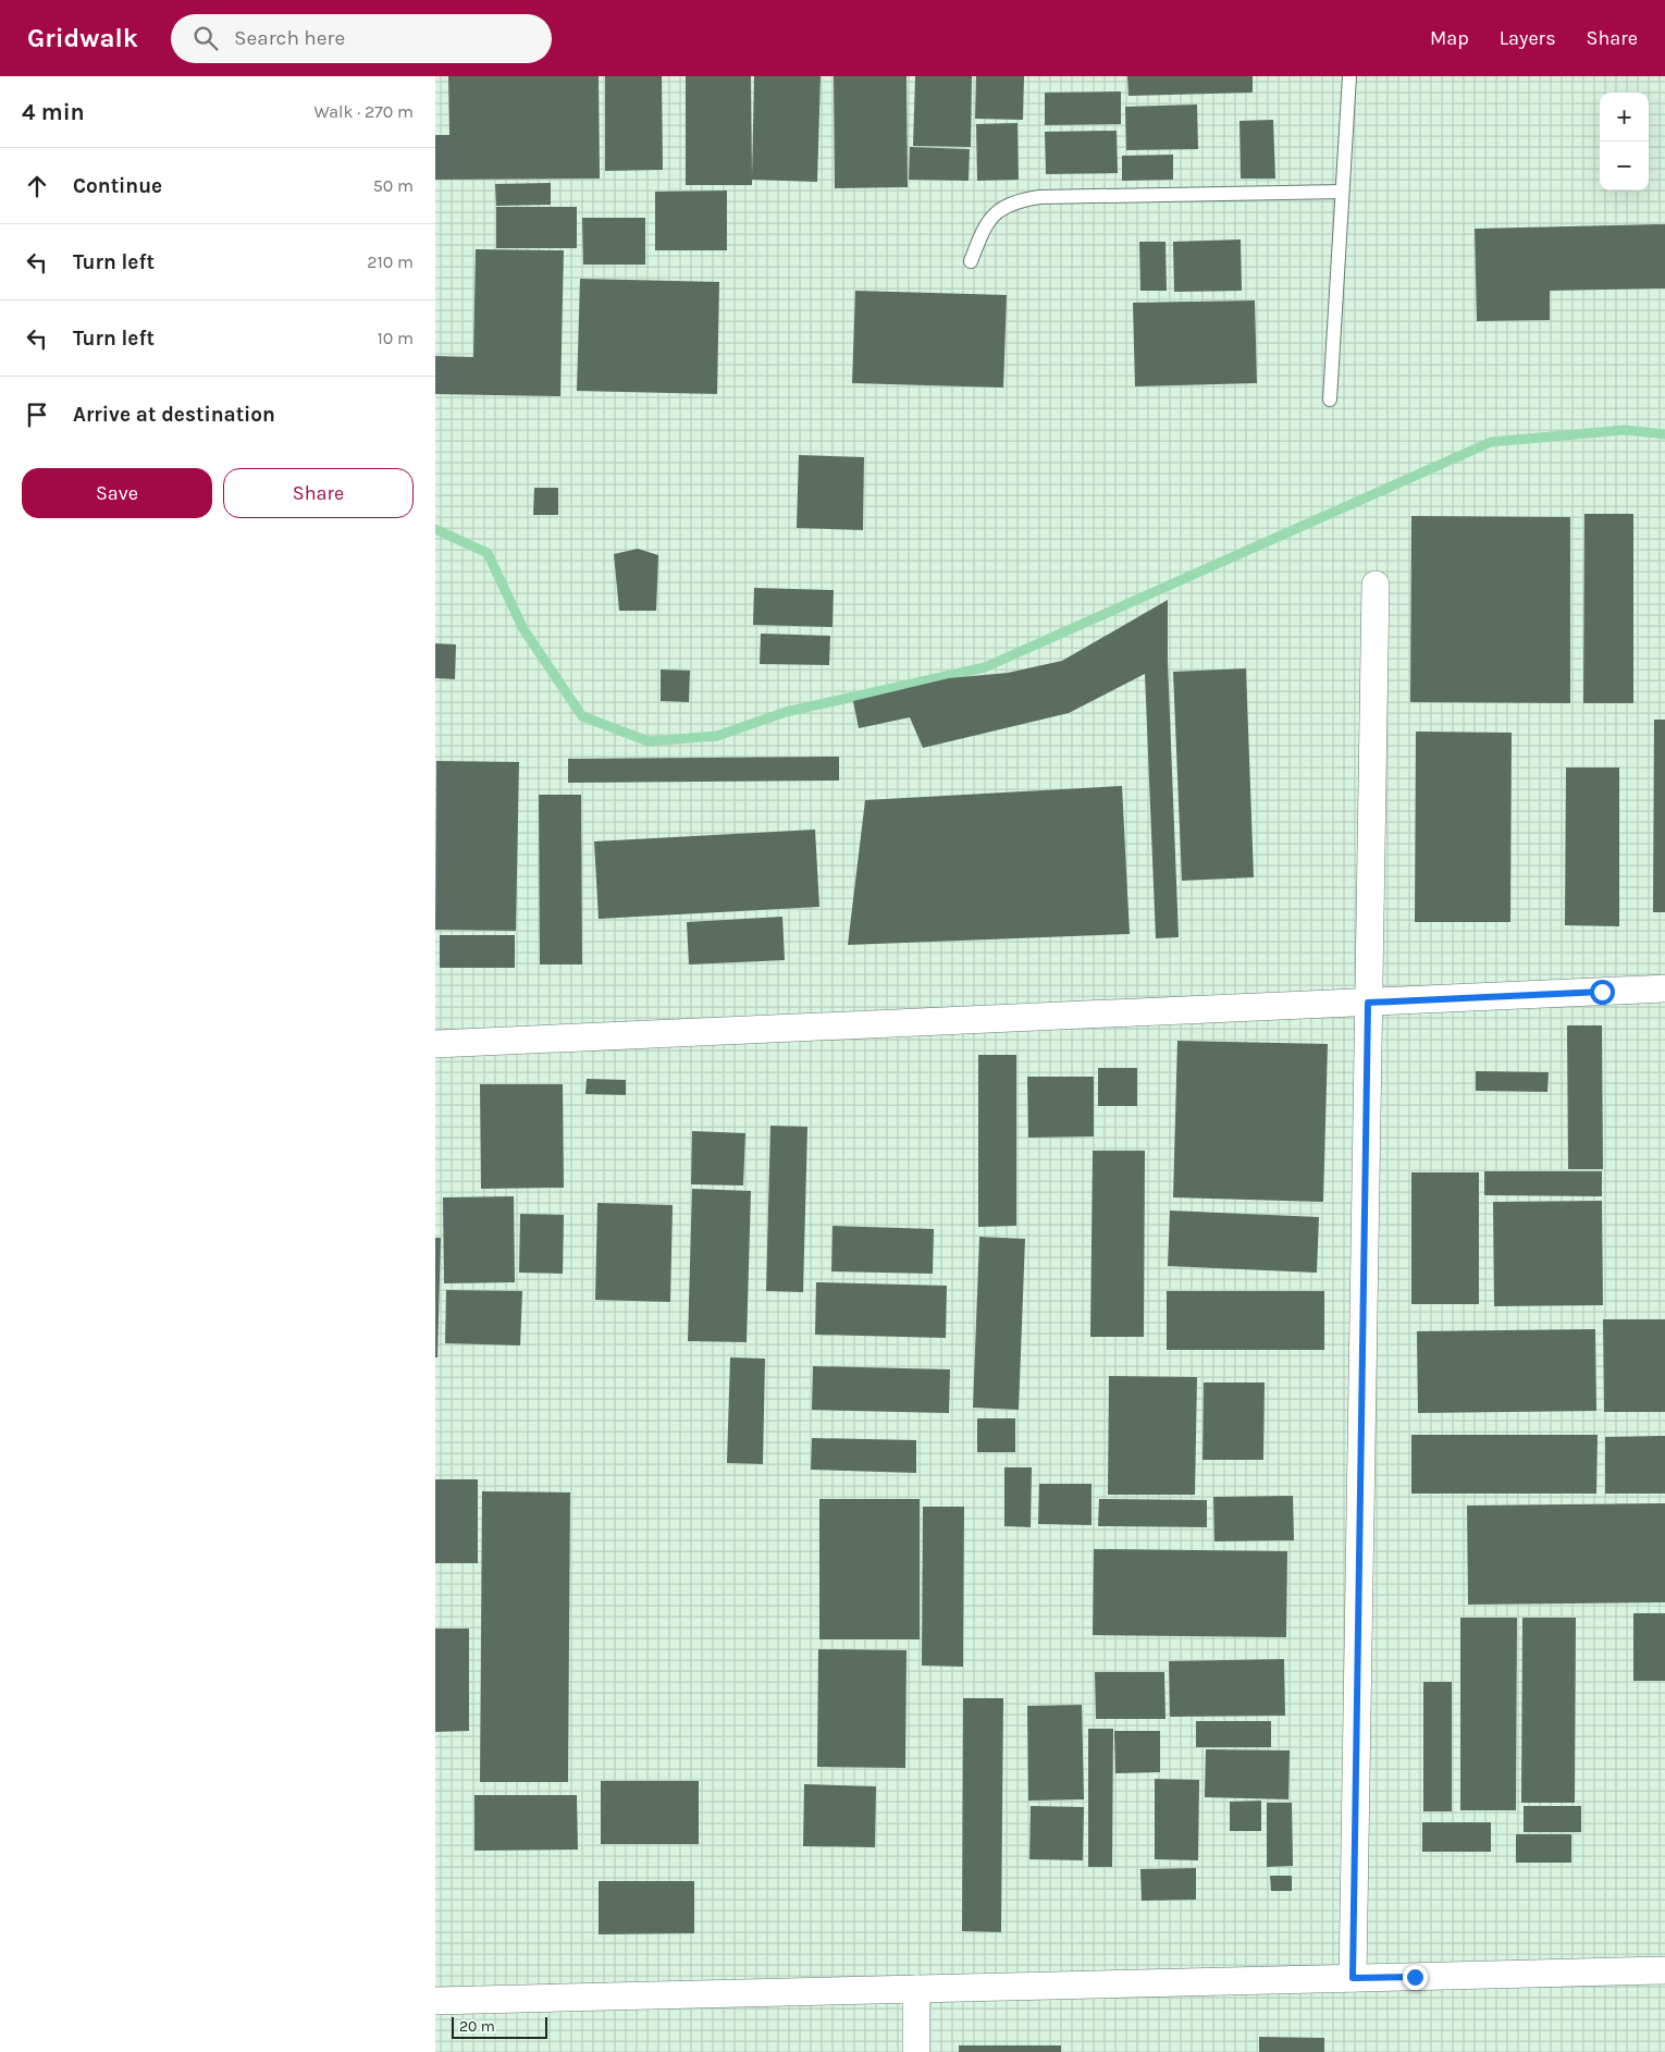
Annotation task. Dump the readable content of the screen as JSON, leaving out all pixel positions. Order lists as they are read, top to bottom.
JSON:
{
  "scale_bar": "20 m",
  "page": {
    "header": "Gridwalk",
    "search": "Search here",
    "nav": ["Map", "Layers", "Share"],
    "heading": ["4 min", "Walk · 270 m"],
    "map_buttons": ["+", "−"],
    "list": [
      ["Continue", "50 m"],
      ["Turn left", "210 m"],
      ["Turn left", "10 m"],
      "Arrive at destination"
    ],
    "buttons": ["Save", "Share"],
    "scale": "20 m"
  }
}
